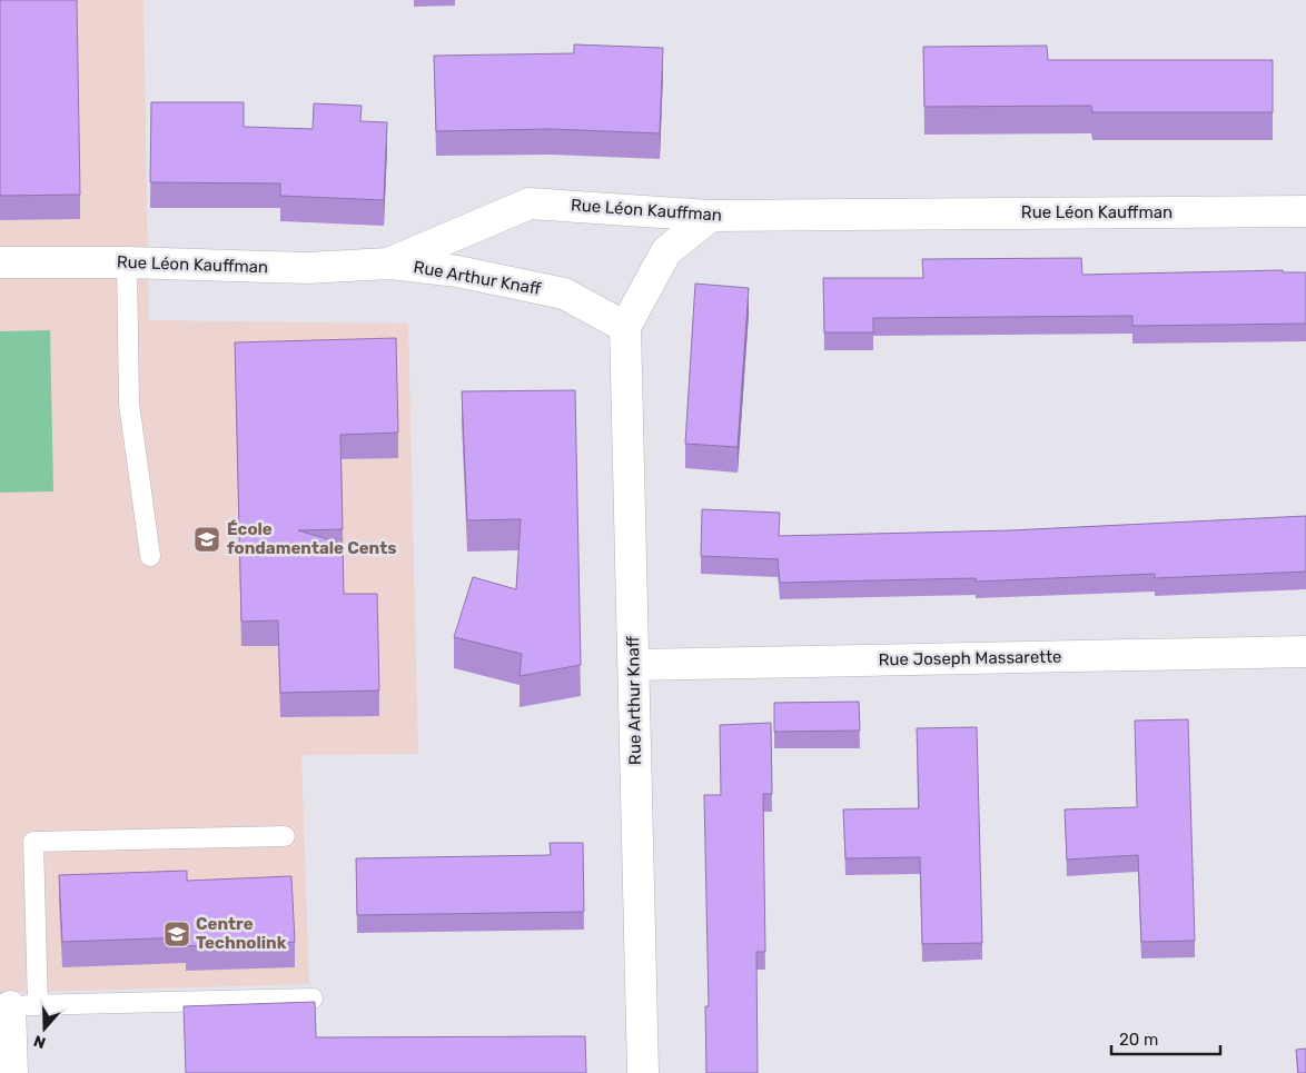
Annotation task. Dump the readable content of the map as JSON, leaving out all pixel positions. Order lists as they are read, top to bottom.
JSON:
{
  "streets": {
    "street": ["Rue Léon Kauffman", "Rue Arthur Knaff", "Rue Joseph Massarette"]
  },
  "crossings": [
    ["Rue Léon Kauffman", "Rue Arthur Knaff"],
    ["Rue Arthur Knaff", "Rue Joseph Massarette"]
  ],
  "places": {
    "school or university": ["École fondamentale Cents", "Centre Technolink"]
  },
  "scale_bar": "20 m",
  "north": "bottom"
}
